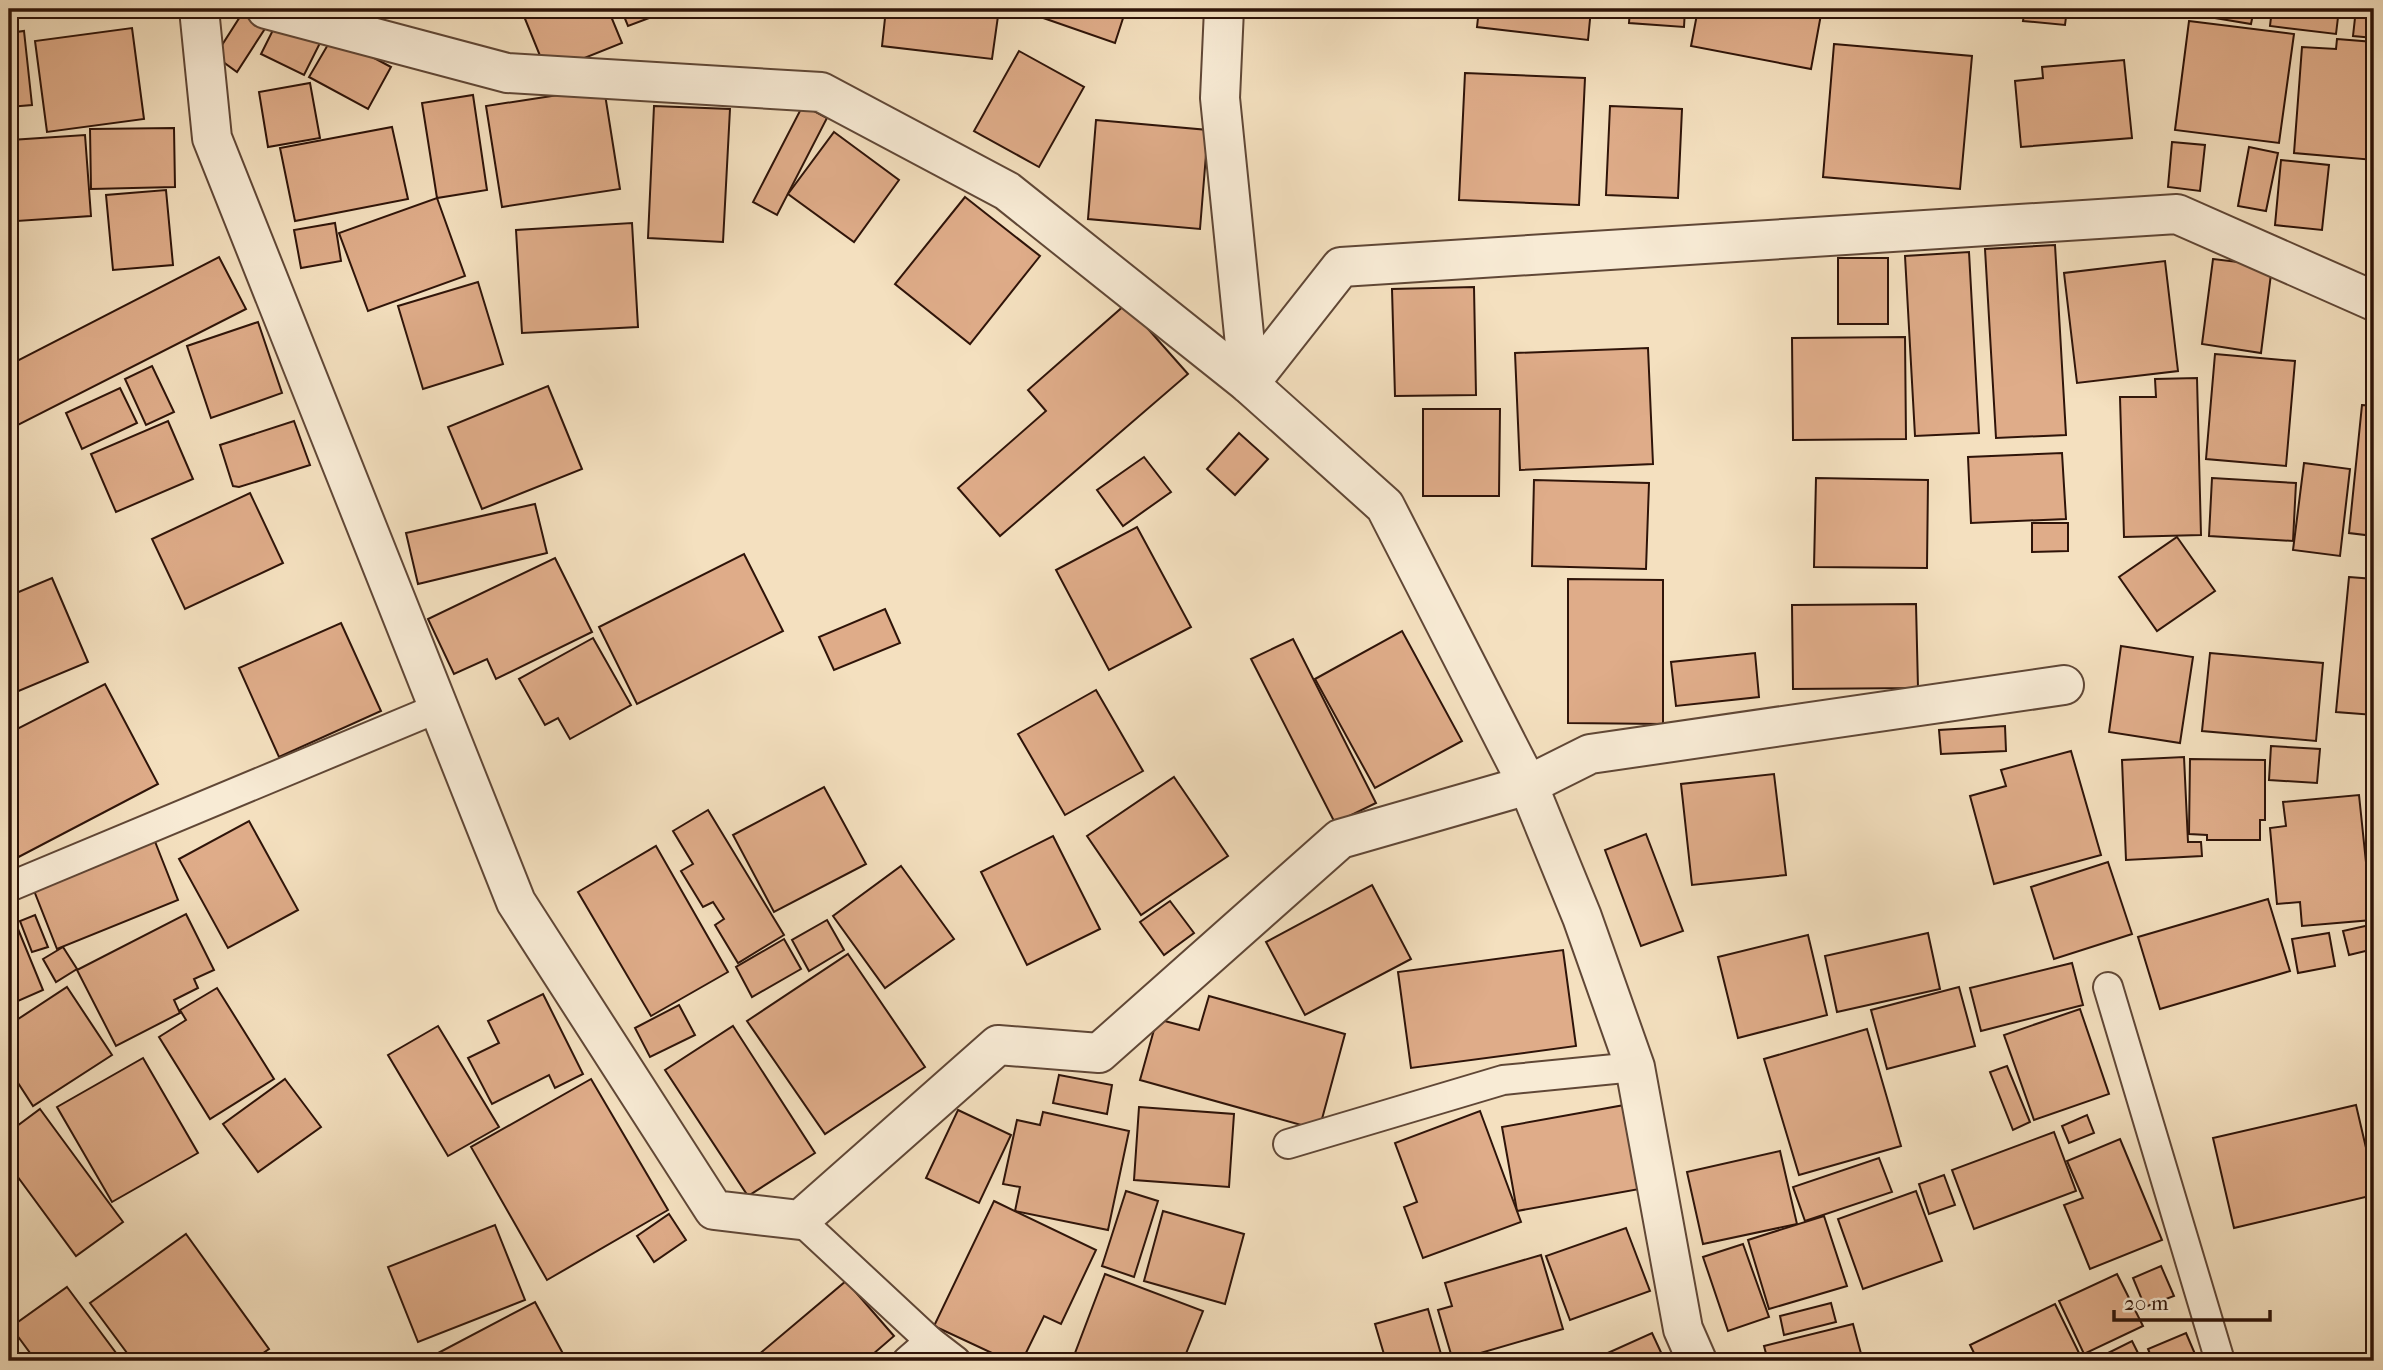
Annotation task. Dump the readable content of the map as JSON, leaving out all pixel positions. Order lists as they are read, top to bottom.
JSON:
{
  "scale_bar": "20 m"
}
